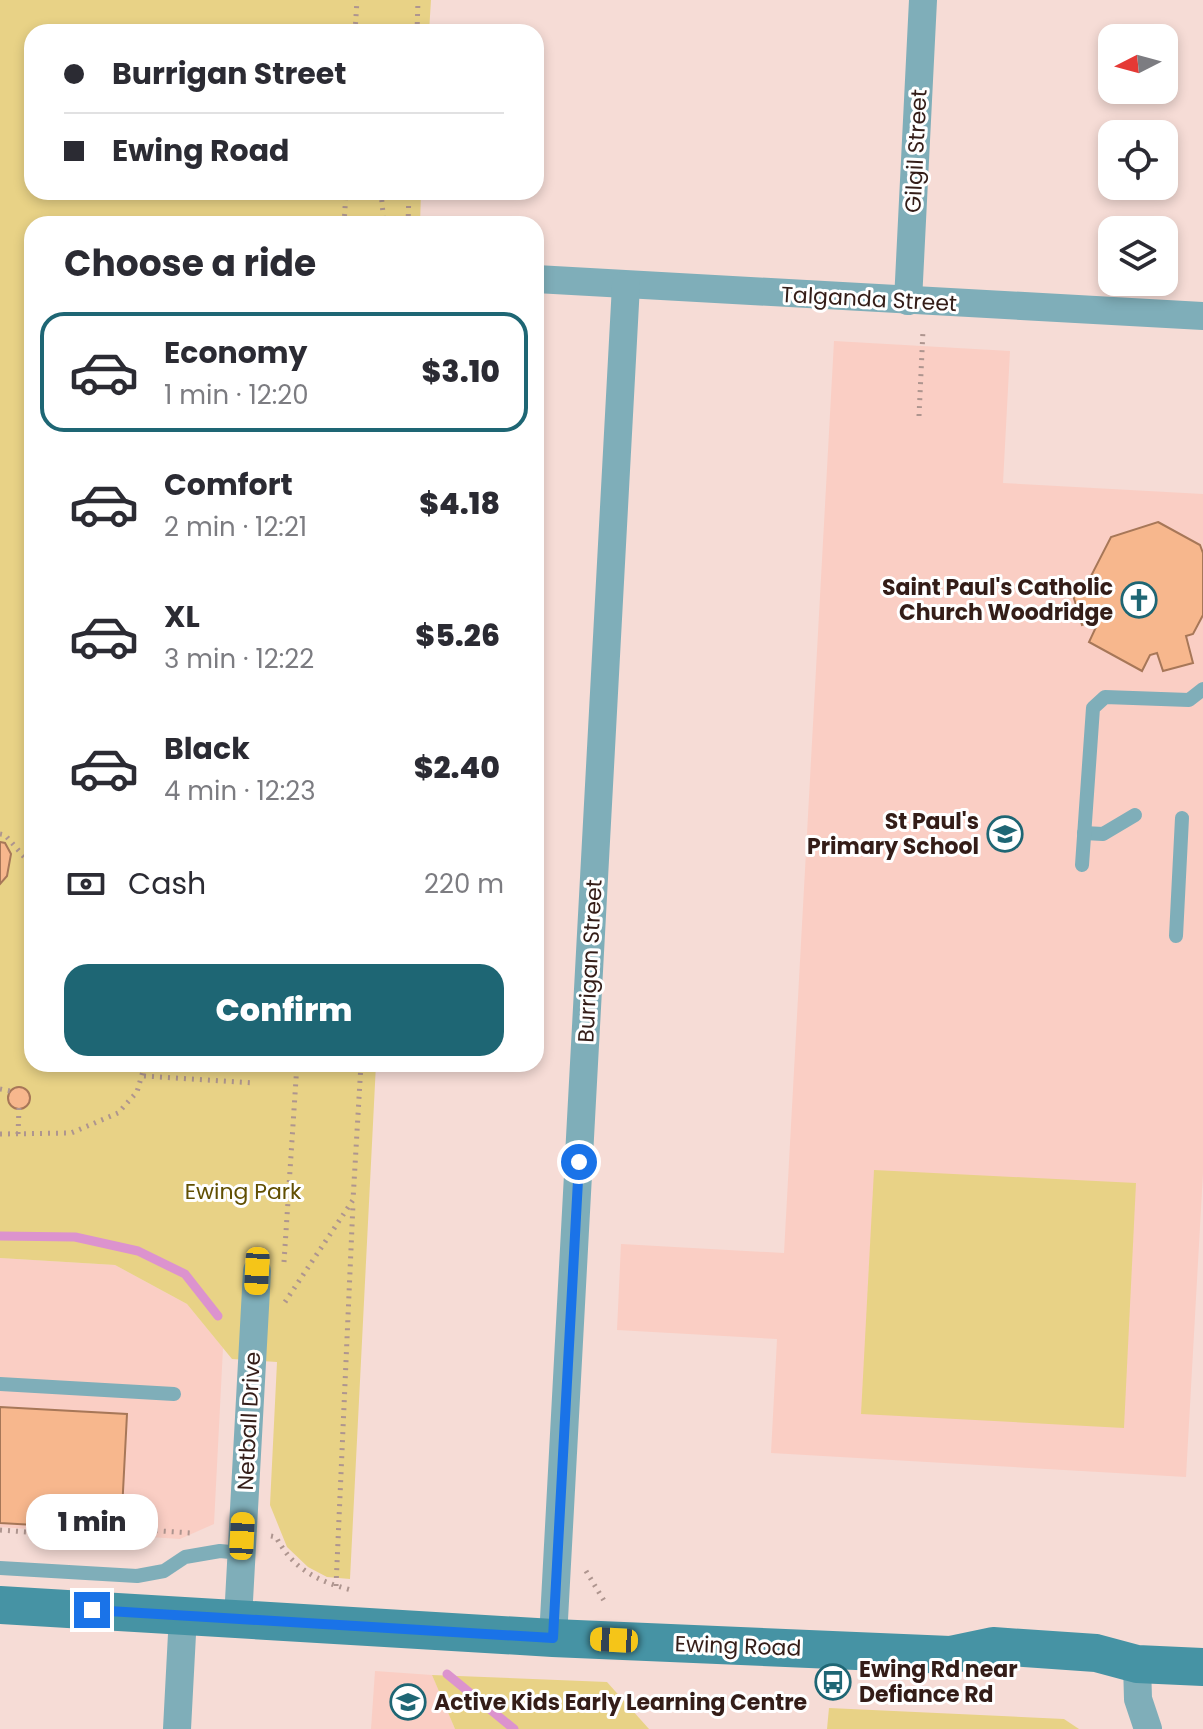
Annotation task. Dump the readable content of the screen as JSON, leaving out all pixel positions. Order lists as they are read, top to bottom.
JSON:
{
  "streets": {
    "main road": ["Ewing Road"],
    "street": [
      "Gilgil Street",
      "Talganda Street",
      "Burrigan Street",
      "Netball Drive"
    ]
  },
  "crossings": [
    ["Gilgil Street", "Talganda Street"],
    ["Talganda Street", "Burrigan Street"],
    ["Burrigan Street", "Ewing Road"],
    ["Netball Drive", "Ewing Road"]
  ],
  "parks": ["Ewing Park"],
  "places": {
    "church": ["Saint Paul's Catholic Church Woodridge"],
    "school or university": ["St Paul's Primary School", "Active Kids Early Learning Centre"],
    "bus stop": ["Ewing Rd near Defiance Rd"]
  },
  "north": "left",
  "page": {
    "banner": ["Burrigan Street", "Ewing Road"],
    "heading": "Choose a ride",
    "list": [
      {
        "name": "Economy",
        "note": "1 min · 12:20",
        "value": "$3.10"
      },
      {
        "name": "Comfort",
        "note": "2 min · 12:21",
        "value": "$4.18"
      },
      {
        "name": "XL",
        "note": "3 min · 12:22",
        "value": "$5.26"
      },
      {
        "name": "Black",
        "note": "4 min · 12:23",
        "value": "$2.40"
      }
    ],
    "pay": ["Cash", "220 m"],
    "buttons": "Confirm",
    "bubble": "1 min"
  }
}
